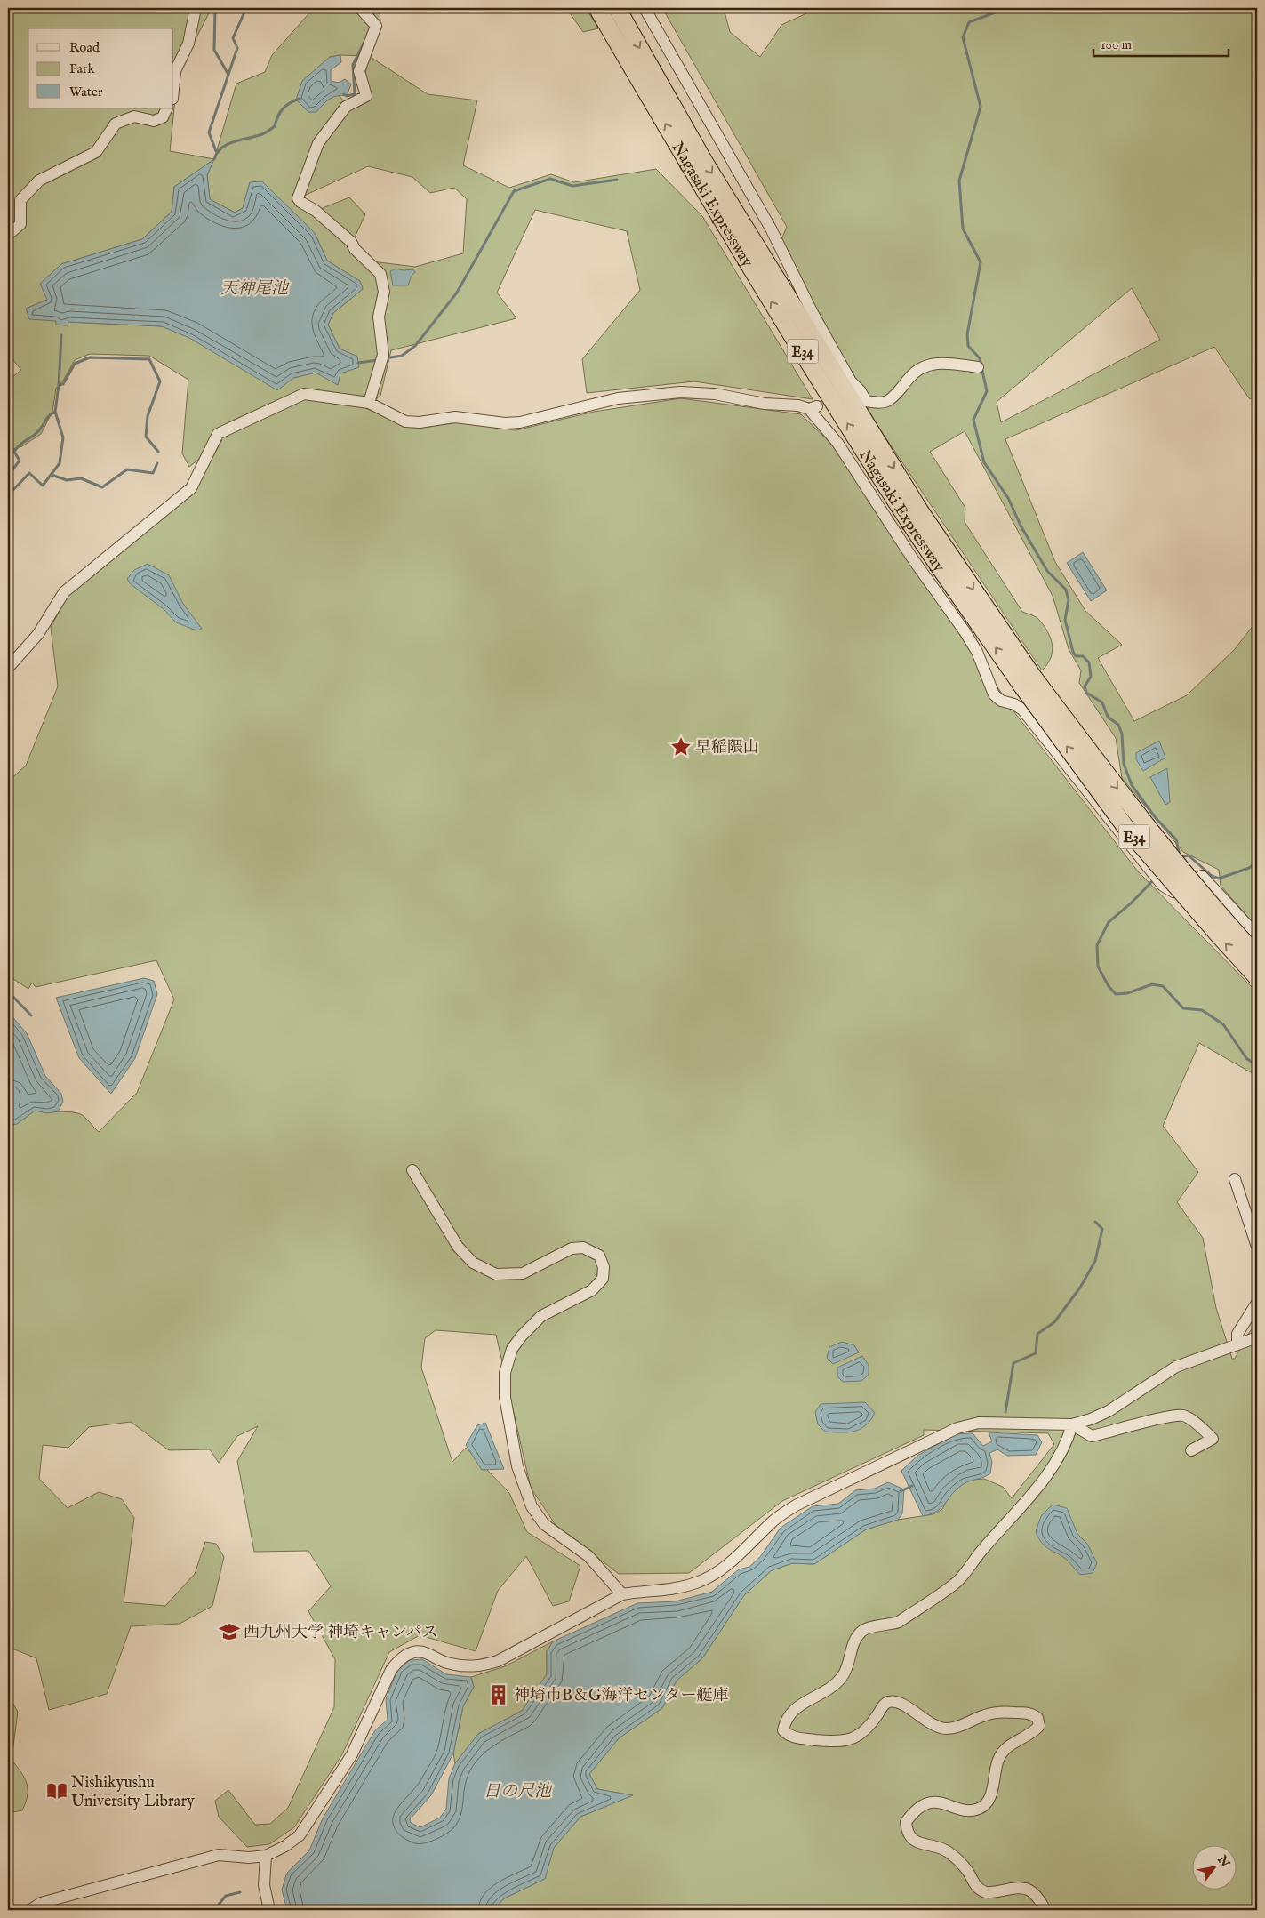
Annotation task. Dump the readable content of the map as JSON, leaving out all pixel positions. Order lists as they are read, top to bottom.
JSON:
{
  "streets": {
    "highway": ["Nagasaki Expressway", "E34"]
  },
  "water": ["天神尾池", "日の尺池"],
  "places": {
    "place": ["早稲隈山"],
    "school or university": ["西九州大学 神埼キャンパス"],
    "building": ["神埼市B＆G海洋センター艇庫"],
    "library": ["Nishikyushu University Library"]
  },
  "legend": ["Road", "Park", "Water"],
  "scale_bar": "100 m",
  "north": "top right"
}
